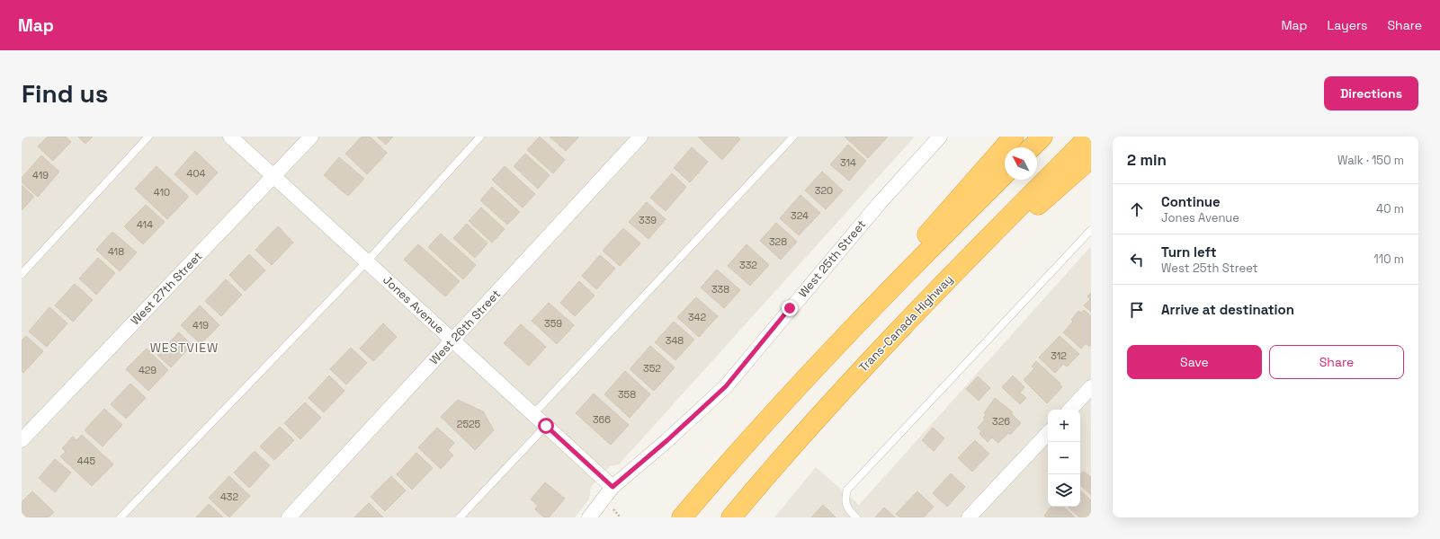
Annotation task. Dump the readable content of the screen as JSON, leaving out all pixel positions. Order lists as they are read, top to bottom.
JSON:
{
  "streets": {
    "highway": ["Trans-Canada Highway"],
    "street": [
      "West 25th Street",
      "West 27th Street",
      "Jones Avenue",
      "West 26th Street"
    ]
  },
  "crossings": [
    ["West 25th Street", "Jones Avenue"],
    ["West 27th Street", "Jones Avenue"],
    ["Jones Avenue", "West 26th Street"]
  ],
  "districts": ["WESTVIEW"],
  "house_numbers": [
    "314",
    "404",
    "419",
    "320",
    "410",
    "324",
    "339",
    "414",
    "328",
    "418",
    "332",
    "338",
    "342",
    "359",
    "419",
    "348",
    "312",
    "352",
    "429",
    "358",
    "366",
    "326",
    "2525",
    "445",
    "432"
  ],
  "north": "top left",
  "page": {
    "header": "Map",
    "nav": ["Map", "Layers", "Share"],
    "buttons": [
      "Directions",
      ["Save", "Share"]
    ],
    "title": "Find us",
    "heading": ["2 min", "Walk · 150 m"],
    "list": [
      ["Continue", "Jones Avenue", "40 m"],
      ["Turn left", "West 25th Street", "110 m"],
      "Arrive at destination"
    ],
    "map_buttons": ["+", "−"]
  }
}
